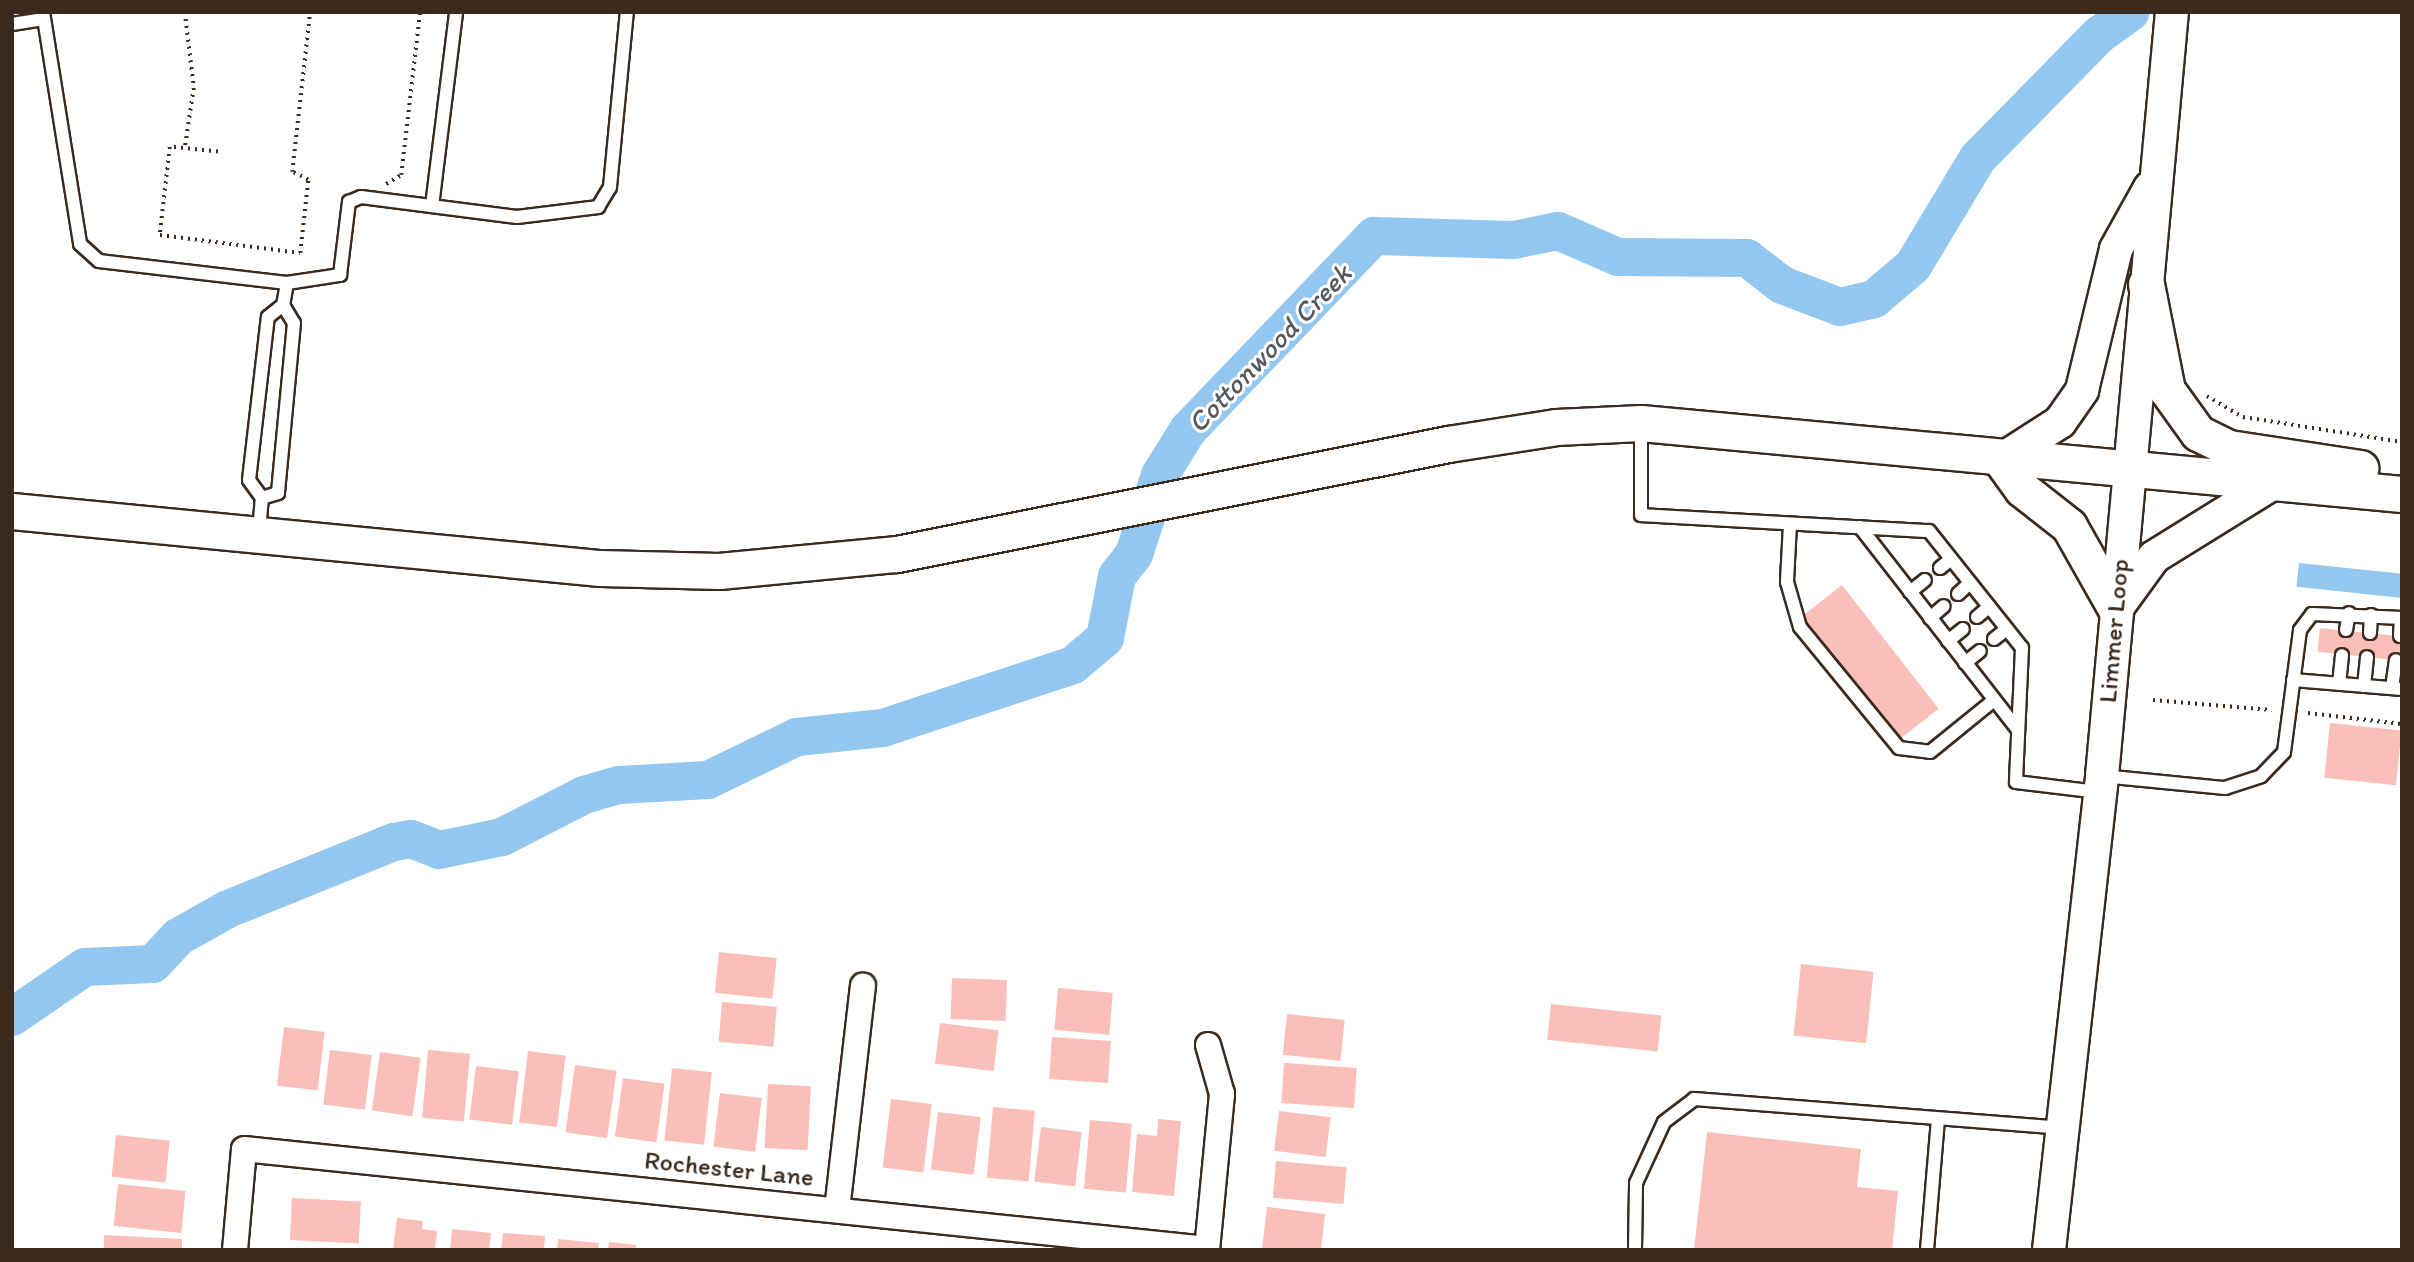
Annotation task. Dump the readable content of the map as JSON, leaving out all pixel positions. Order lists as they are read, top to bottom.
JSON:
{
  "streets": {
    "street": ["Limmer Loop", "Rochester Lane"]
  },
  "water": ["Cottonwood Creek"]
}
